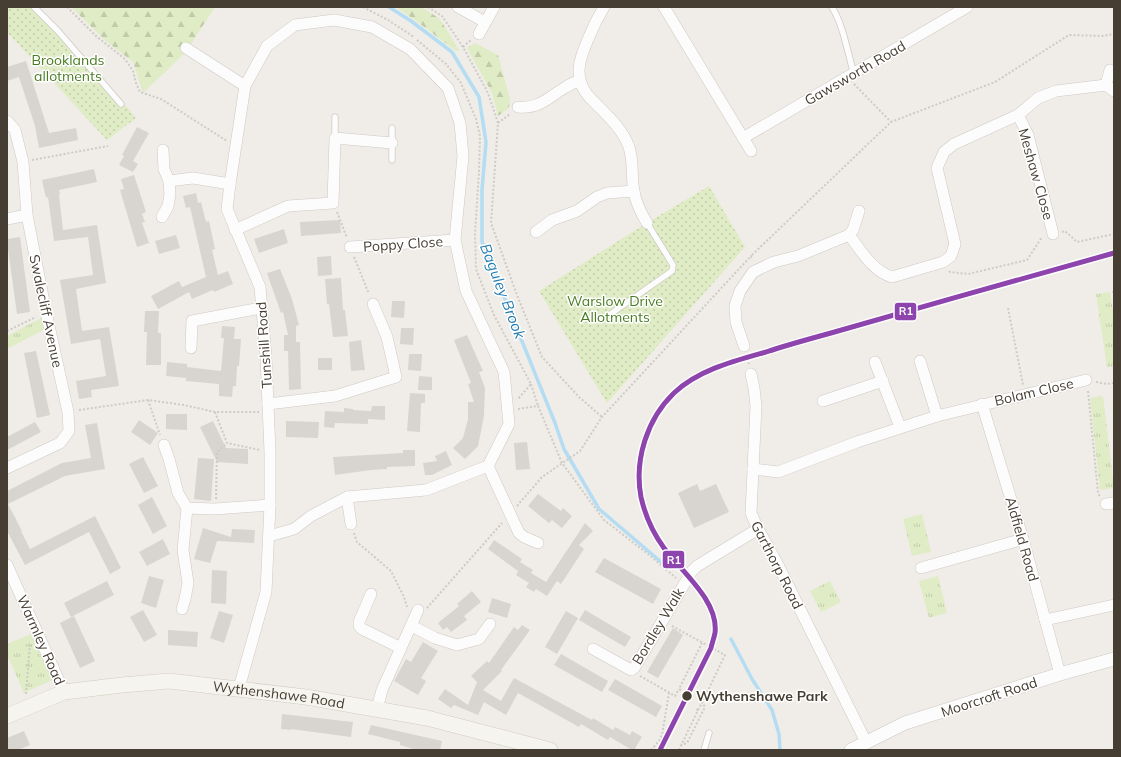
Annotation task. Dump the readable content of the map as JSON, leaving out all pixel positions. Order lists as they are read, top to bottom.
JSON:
{
  "streets": {
    "main road": ["Wythenshawe Road"],
    "street": [
      "Gawsworth Road",
      "Meshaw Close",
      "Poppy Close",
      "Swalecliff Avenue",
      "Tunshill Road",
      "Bolam Close",
      "Aldfield Road",
      "Garthorp Road",
      "Bordley Walk",
      "Warmley Road",
      "Moorcroft Road"
    ]
  },
  "crossings": [
    ["Poppy Close", "Tunshill Road"],
    ["Tunshill Road", "Wythenshawe Road"],
    ["Bolam Close", "Aldfield Road"],
    ["Aldfield Road", "Moorcroft Road"],
    ["Garthorp Road", "Bordley Walk"],
    ["Garthorp Road", "Moorcroft Road"],
    ["Warmley Road", "Wythenshawe Road"]
  ],
  "water": ["Baguley Brook"],
  "parks": ["Brooklands allotments", "Warslow Drive Allotments"],
  "places": ["Wythenshawe Park"],
  "lines": ["transit line R1"]
}
